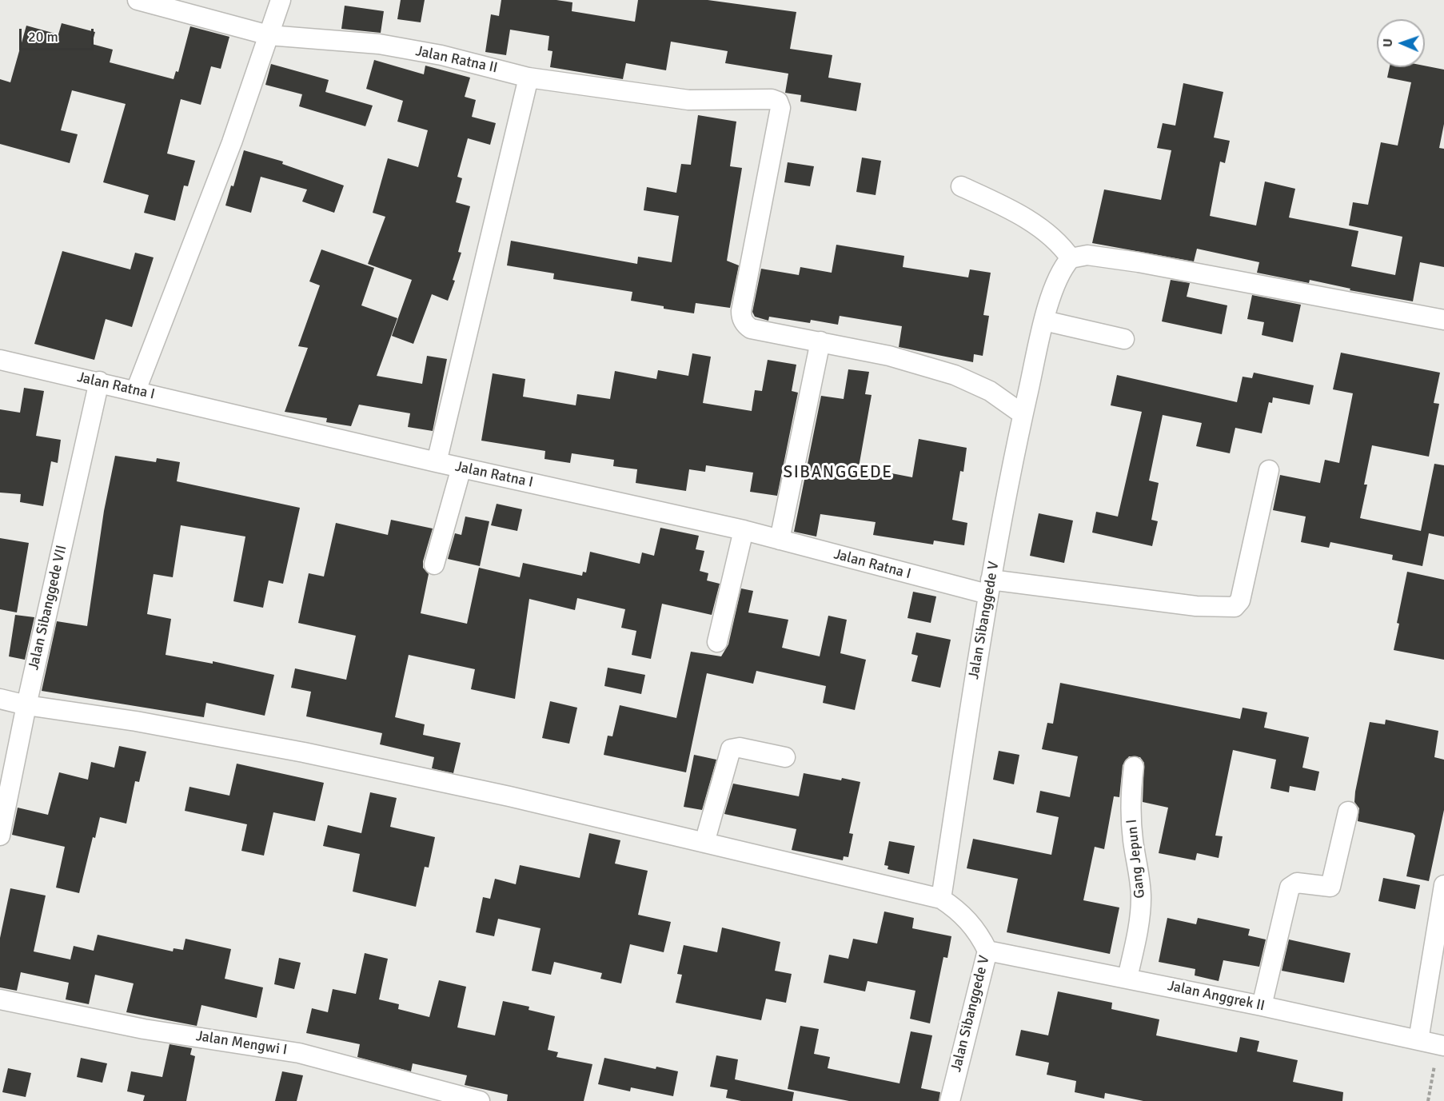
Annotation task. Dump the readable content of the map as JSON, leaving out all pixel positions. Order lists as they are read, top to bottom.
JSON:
{
  "streets": {
    "street": [
      "Jalan Ratna II",
      "Jalan Ratna I",
      "Jalan Sibanggede VII",
      "Jalan Sibanggede V",
      "Gang Jepun I",
      "Jalan Anggrek II",
      "Jalan Mengwi I"
    ]
  },
  "crossings": [
    ["Jalan Ratna I", "Jalan Sibanggede VII"],
    ["Jalan Ratna I", "Jalan Sibanggede V"],
    ["Jalan Sibanggede V", "Jalan Anggrek II"],
    ["Gang Jepun I", "Jalan Anggrek II"]
  ],
  "districts": ["SIBANGGEDE"],
  "scale_bar": "20 m",
  "north": "left"
}
